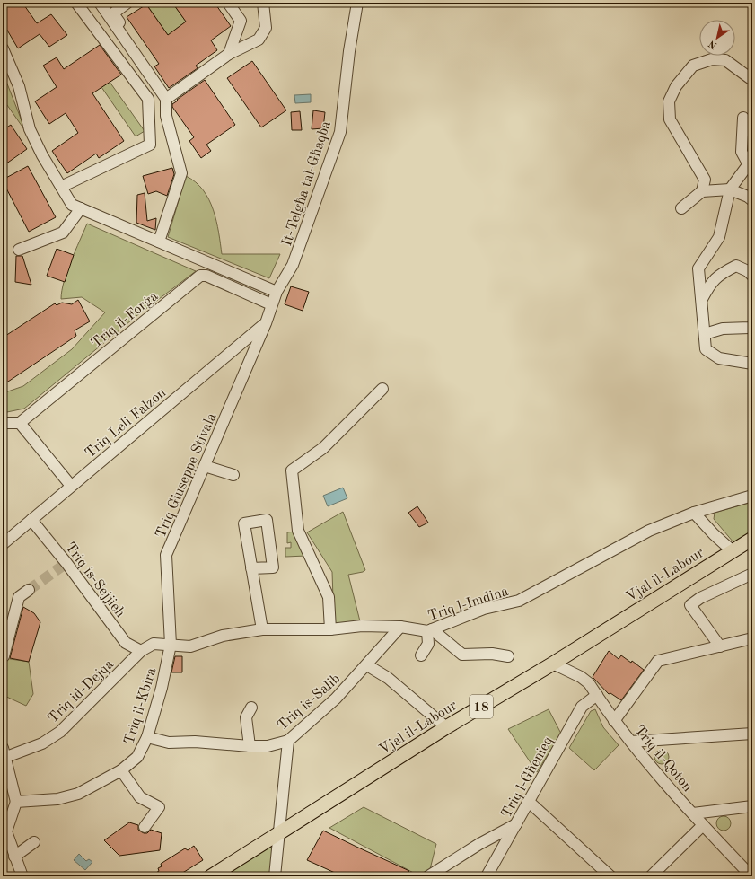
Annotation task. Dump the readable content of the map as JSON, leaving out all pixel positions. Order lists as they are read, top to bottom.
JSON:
{
  "streets": {
    "main road": ["Vjal il-Labour", "18"],
    "street": [
      "It-Telgħa tal-Għaqba",
      "Triq il-Forġa",
      "Triq Leli Falzon",
      "Triq Giuseppe Stivala",
      "Triq is-Sejjieh",
      "Triq l-Imdina",
      "Triq id-Dejqa",
      "Triq is-Salib",
      "Triq il-Kbira",
      "Triq il-Qoton",
      "Triq l-Għenieq"
    ]
  },
  "crossings": [
    ["It-Telgħa tal-Għaqba", "Triq Leli Falzon"],
    ["It-Telgħa tal-Għaqba", "Triq Giuseppe Stivala"],
    ["Triq Leli Falzon", "Triq Giuseppe Stivala"],
    ["Triq Leli Falzon", "Triq is-Sejjieh"],
    ["Triq Giuseppe Stivala", "Triq l-Imdina"],
    ["Triq Giuseppe Stivala", "Triq id-Dejqa"],
    ["Triq Giuseppe Stivala", "Triq il-Kbira"],
    ["Vjal il-Labour", "Triq il-Qoton"],
    ["Triq is-Sejjieh", "Triq id-Dejqa"],
    ["Triq l-Imdina", "Triq id-Dejqa"],
    ["Triq l-Imdina", "Triq is-Salib"],
    ["Triq l-Imdina", "Triq il-Kbira"],
    ["Triq id-Dejqa", "Triq il-Kbira"],
    ["Triq is-Salib", "Triq il-Kbira"],
    ["Triq il-Qoton", "Triq l-Għenieq"]
  ],
  "north": "bottom left"
}
